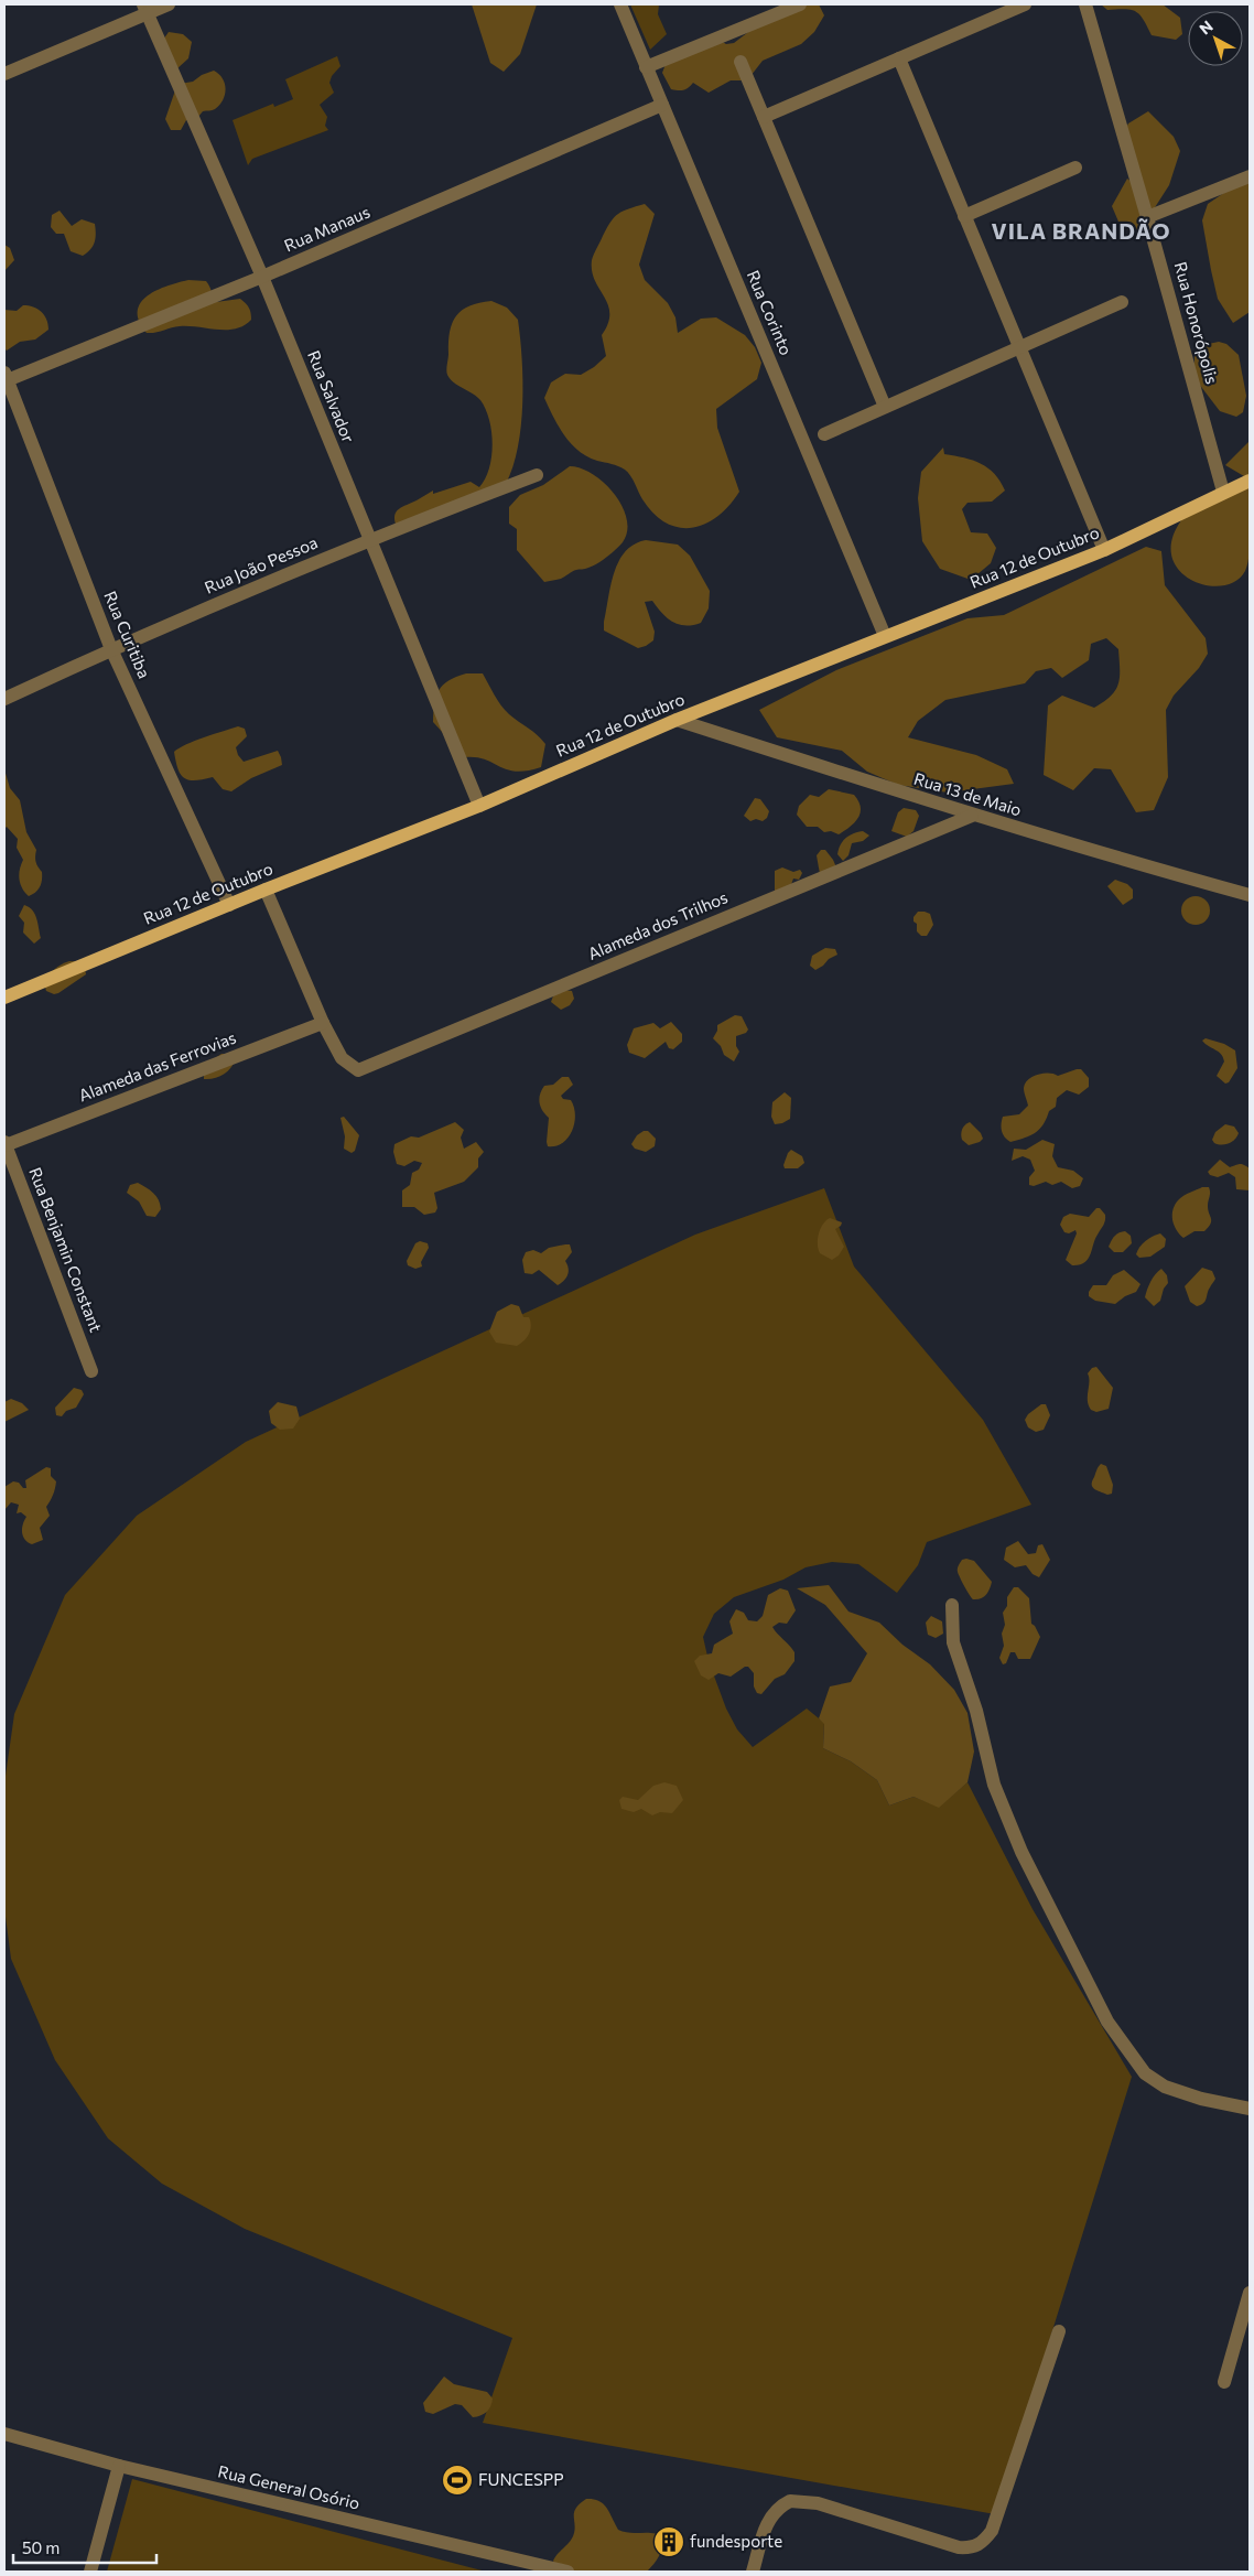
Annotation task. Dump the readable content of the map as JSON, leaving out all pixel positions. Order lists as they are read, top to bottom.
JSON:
{
  "streets": {
    "main road": ["Rua 12 de Outubro"],
    "street": [
      "Rua Manaus",
      "Rua Corinto",
      "Rua Honorópolis",
      "Rua Salvador",
      "Rua João Pessoa",
      "Rua Curitiba",
      "Rua 13 de Maio",
      "Alameda dos Trilhos",
      "Alameda das Ferrovias",
      "Rua Benjamin Constant",
      "Rua General Osório"
    ]
  },
  "crossings": [
    ["Rua Manaus", "Rua Corinto"],
    ["Rua Manaus", "Rua Salvador"],
    ["Rua Manaus", "Rua Curitiba"],
    ["Rua Corinto", "Rua 12 de Outubro"],
    ["Rua Honorópolis", "Rua 12 de Outubro"],
    ["Rua Salvador", "Rua 12 de Outubro"],
    ["Rua Salvador", "Rua João Pessoa"],
    ["Rua 12 de Outubro", "Rua Curitiba"],
    ["Rua 12 de Outubro", "Rua 13 de Maio"],
    ["Rua João Pessoa", "Rua Curitiba"],
    ["Rua 13 de Maio", "Alameda dos Trilhos"],
    ["Alameda dos Trilhos", "Alameda das Ferrovias"],
    ["Alameda das Ferrovias", "Rua Benjamin Constant"]
  ],
  "districts": ["VILA BRANDÃO"],
  "places": {
    "sports": ["FUNCESPP"],
    "building": ["fundesporte"]
  },
  "scale_bar": "50 m",
  "north": "top left"
}
